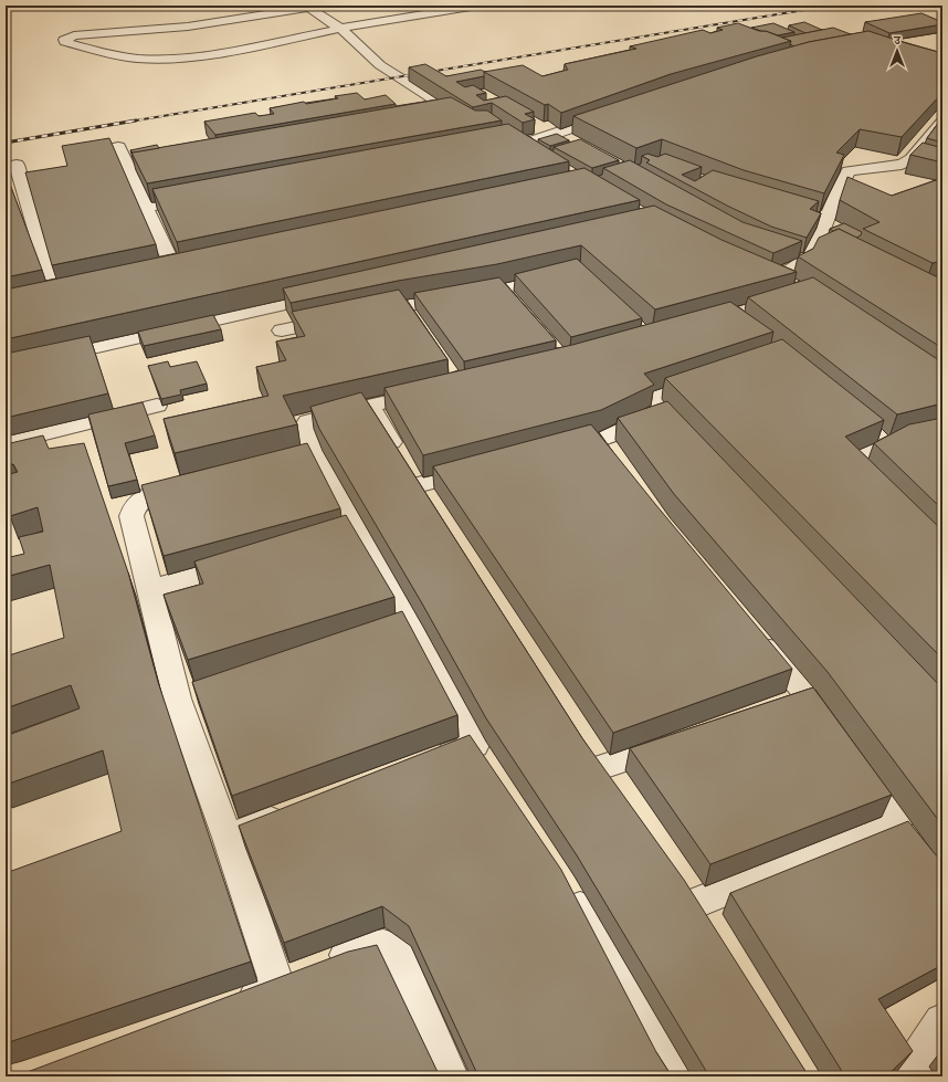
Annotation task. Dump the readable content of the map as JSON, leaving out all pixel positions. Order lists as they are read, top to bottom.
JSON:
{
  "north": "top"
}
